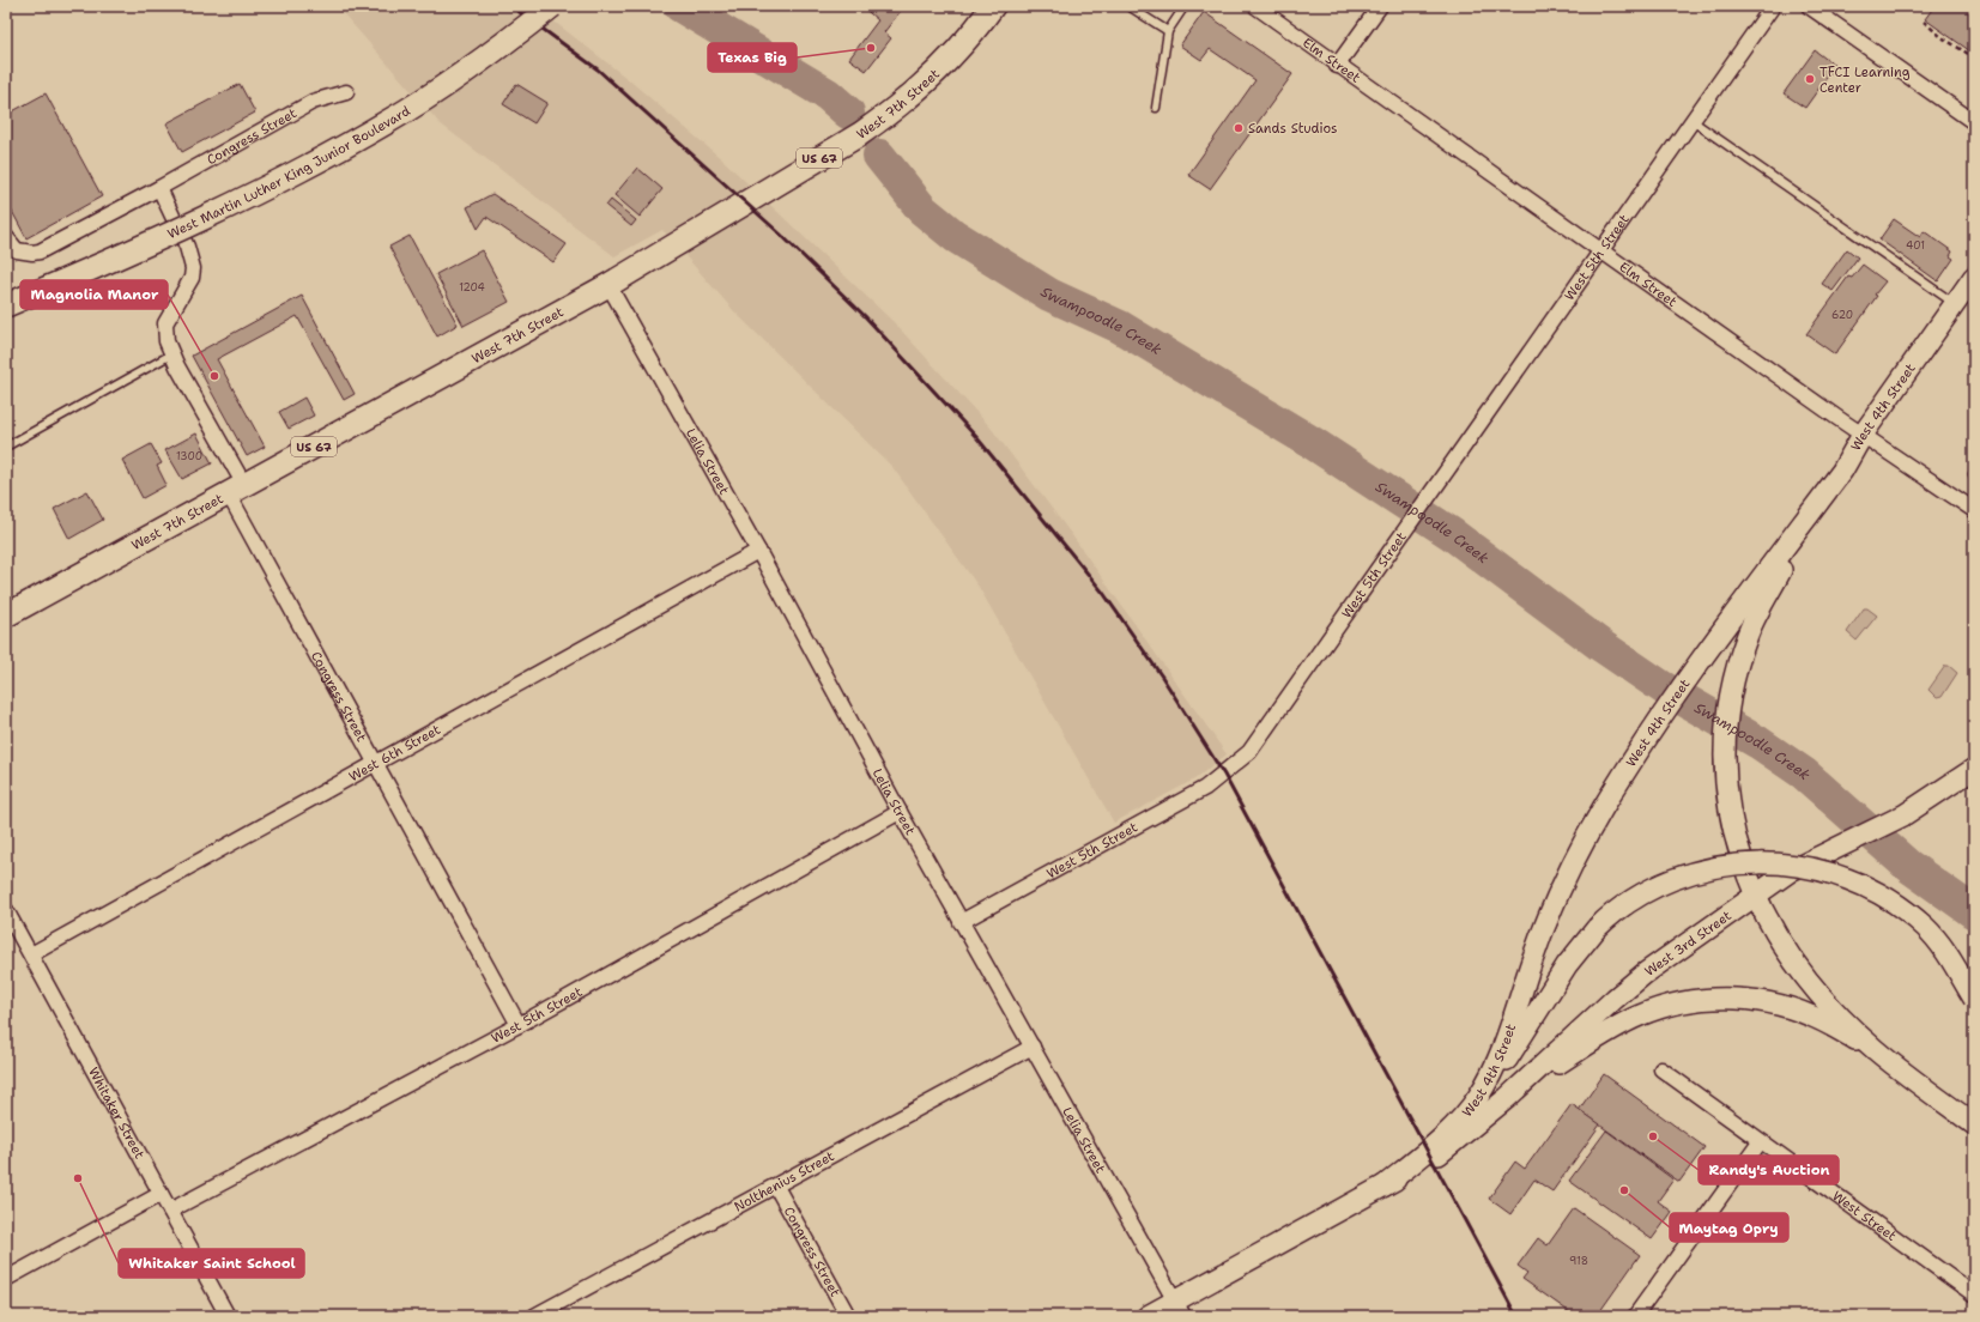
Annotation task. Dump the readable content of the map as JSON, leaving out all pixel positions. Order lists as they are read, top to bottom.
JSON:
{
  "streets": {
    "main road": [
      "West 7th Street",
      "US 67",
      "West Martin Luther King Junior Boulevard",
      "West 4th Street",
      "West 3rd Street"
    ],
    "street": [
      "Elm Street",
      "Congress Street",
      "West 5th Street",
      "Lelia Street",
      "West 6th Street",
      "Whitaker Street",
      "Nolthenius Street",
      "West Street"
    ]
  },
  "crossings": [
    ["Elm Street", "West 5th Street"],
    ["Elm Street", "West 4th Street"],
    ["West 7th Street", "Congress Street"],
    ["West 7th Street", "Lelia Street"],
    ["Congress Street", "West 5th Street"],
    ["Congress Street", "West 6th Street"],
    ["Congress Street", "Nolthenius Street"],
    ["West 5th Street", "Lelia Street"],
    ["West 5th Street", "Whitaker Street"],
    ["West 4th Street", "Lelia Street"],
    ["West 4th Street", "West 3rd Street"],
    ["Lelia Street", "West 6th Street"],
    ["Lelia Street", "Nolthenius Street"],
    ["West 6th Street", "Whitaker Street"]
  ],
  "water": ["Swampoodle Creek"],
  "places": [
    "Texas Big",
    "TFCI Learning Center",
    "Sands Studios",
    "Magnolia Manor",
    "Randy's Auction",
    "Whitaker Saint School",
    "Maytag Opry"
  ],
  "house_numbers": [
    "401",
    "1204",
    "620",
    "1300",
    "918"
  ]
}
